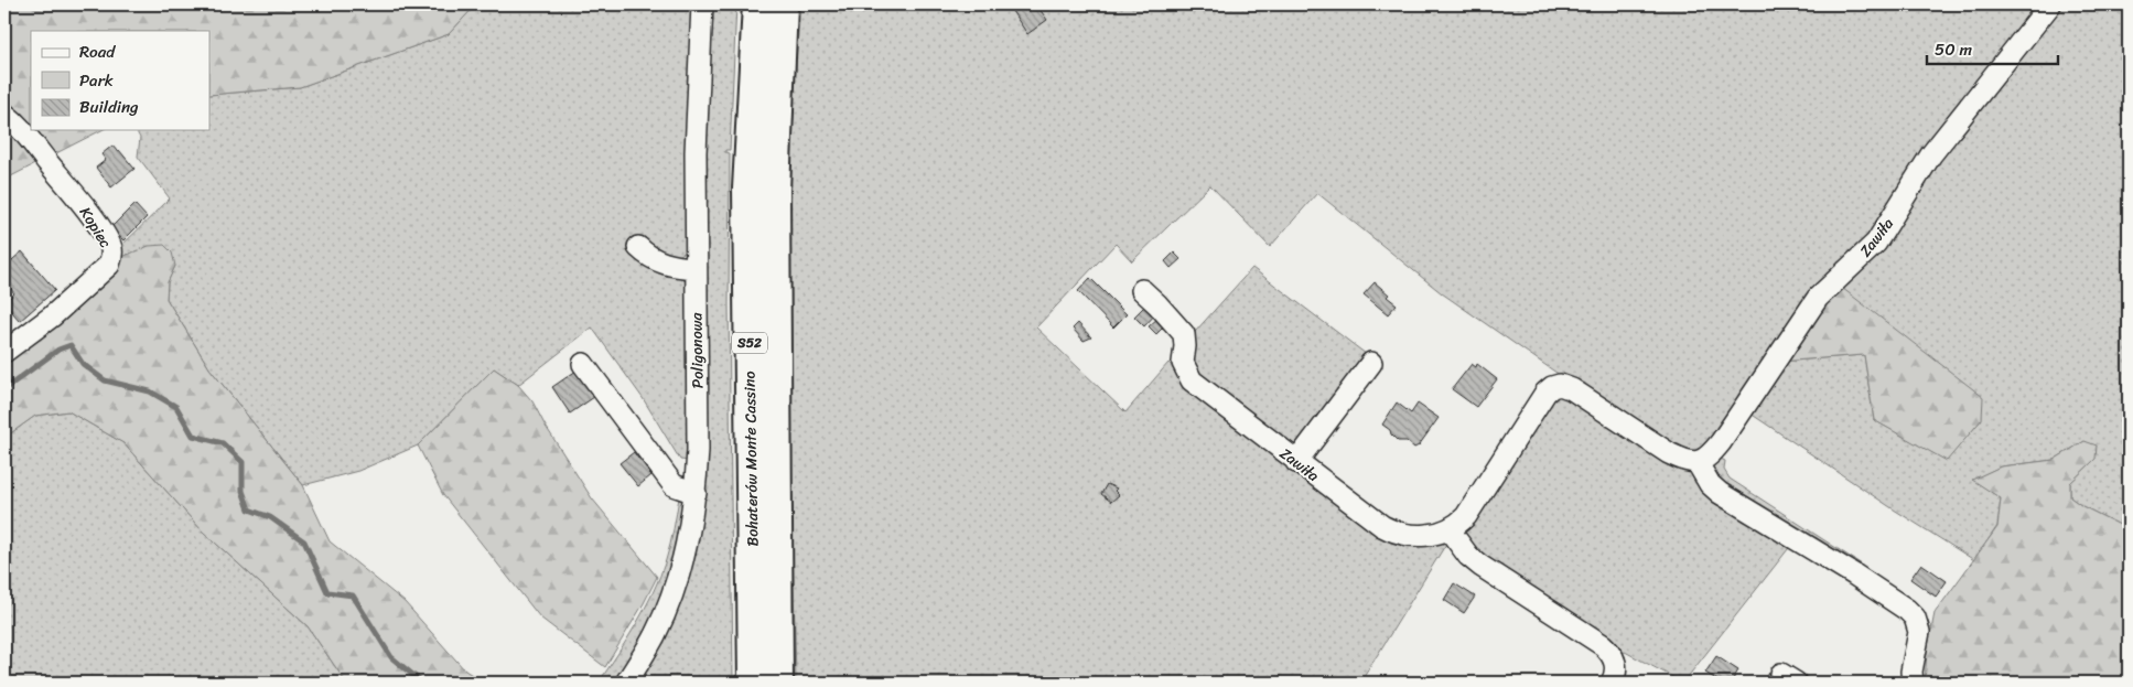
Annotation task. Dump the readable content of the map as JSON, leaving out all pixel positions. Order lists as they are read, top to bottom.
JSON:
{
  "streets": {
    "highway": ["S52", "Bohaterów Monte Cassino"],
    "street": ["Kopiec", "Zawiła", "Poligonowa"]
  },
  "legend": ["Road", "Park", "Building"],
  "scale_bar": "50 m"
}
